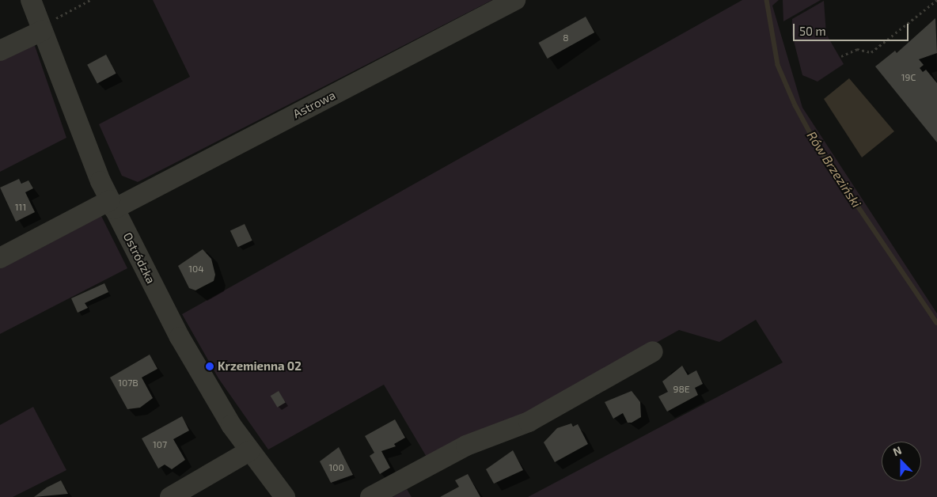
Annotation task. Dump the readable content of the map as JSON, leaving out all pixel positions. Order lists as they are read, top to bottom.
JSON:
{
  "streets": {
    "street": ["Astrowa", "Ostródzka"]
  },
  "crossings": [
    ["Astrowa", "Ostródzka"]
  ],
  "water": ["Rów Brzeziński"],
  "places": ["Krzemienna 02"],
  "house_numbers": [
    "8",
    "19C",
    "111",
    "104",
    "107B",
    "98E",
    "107",
    "100"
  ],
  "scale_bar": "50 m",
  "north": "top"
}
